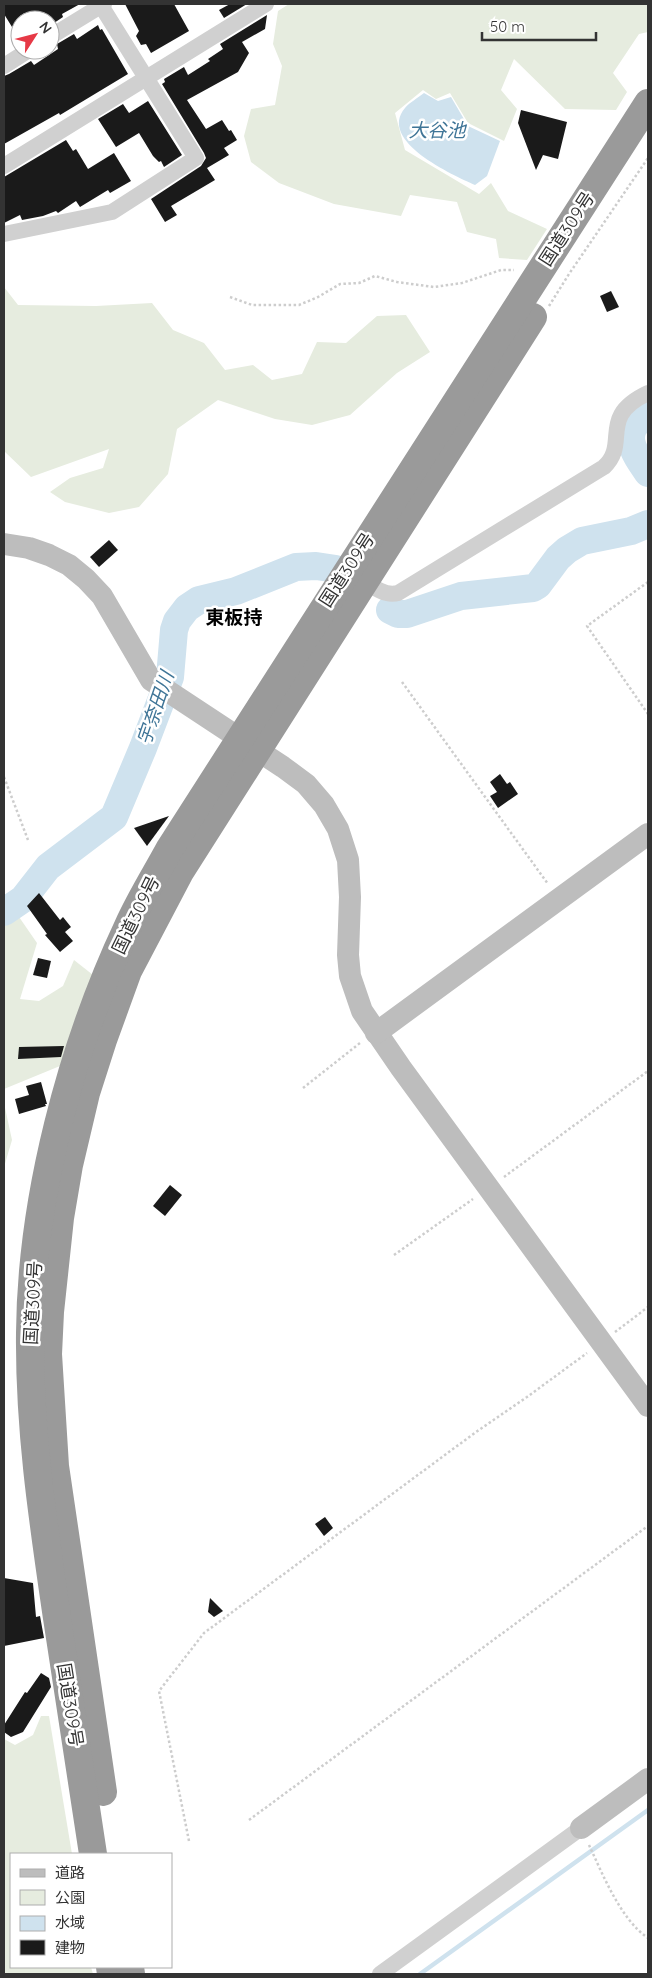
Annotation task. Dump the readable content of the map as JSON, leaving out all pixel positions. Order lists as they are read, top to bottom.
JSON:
{
  "streets": {
    "highway": ["国道309号"]
  },
  "districts": ["東板持"],
  "water": ["大谷池", "宇奈田川"],
  "legend": [
    "道路",
    "公園",
    "水域",
    "建物"
  ],
  "scale_bar": "50 m",
  "north": "top right"
}
